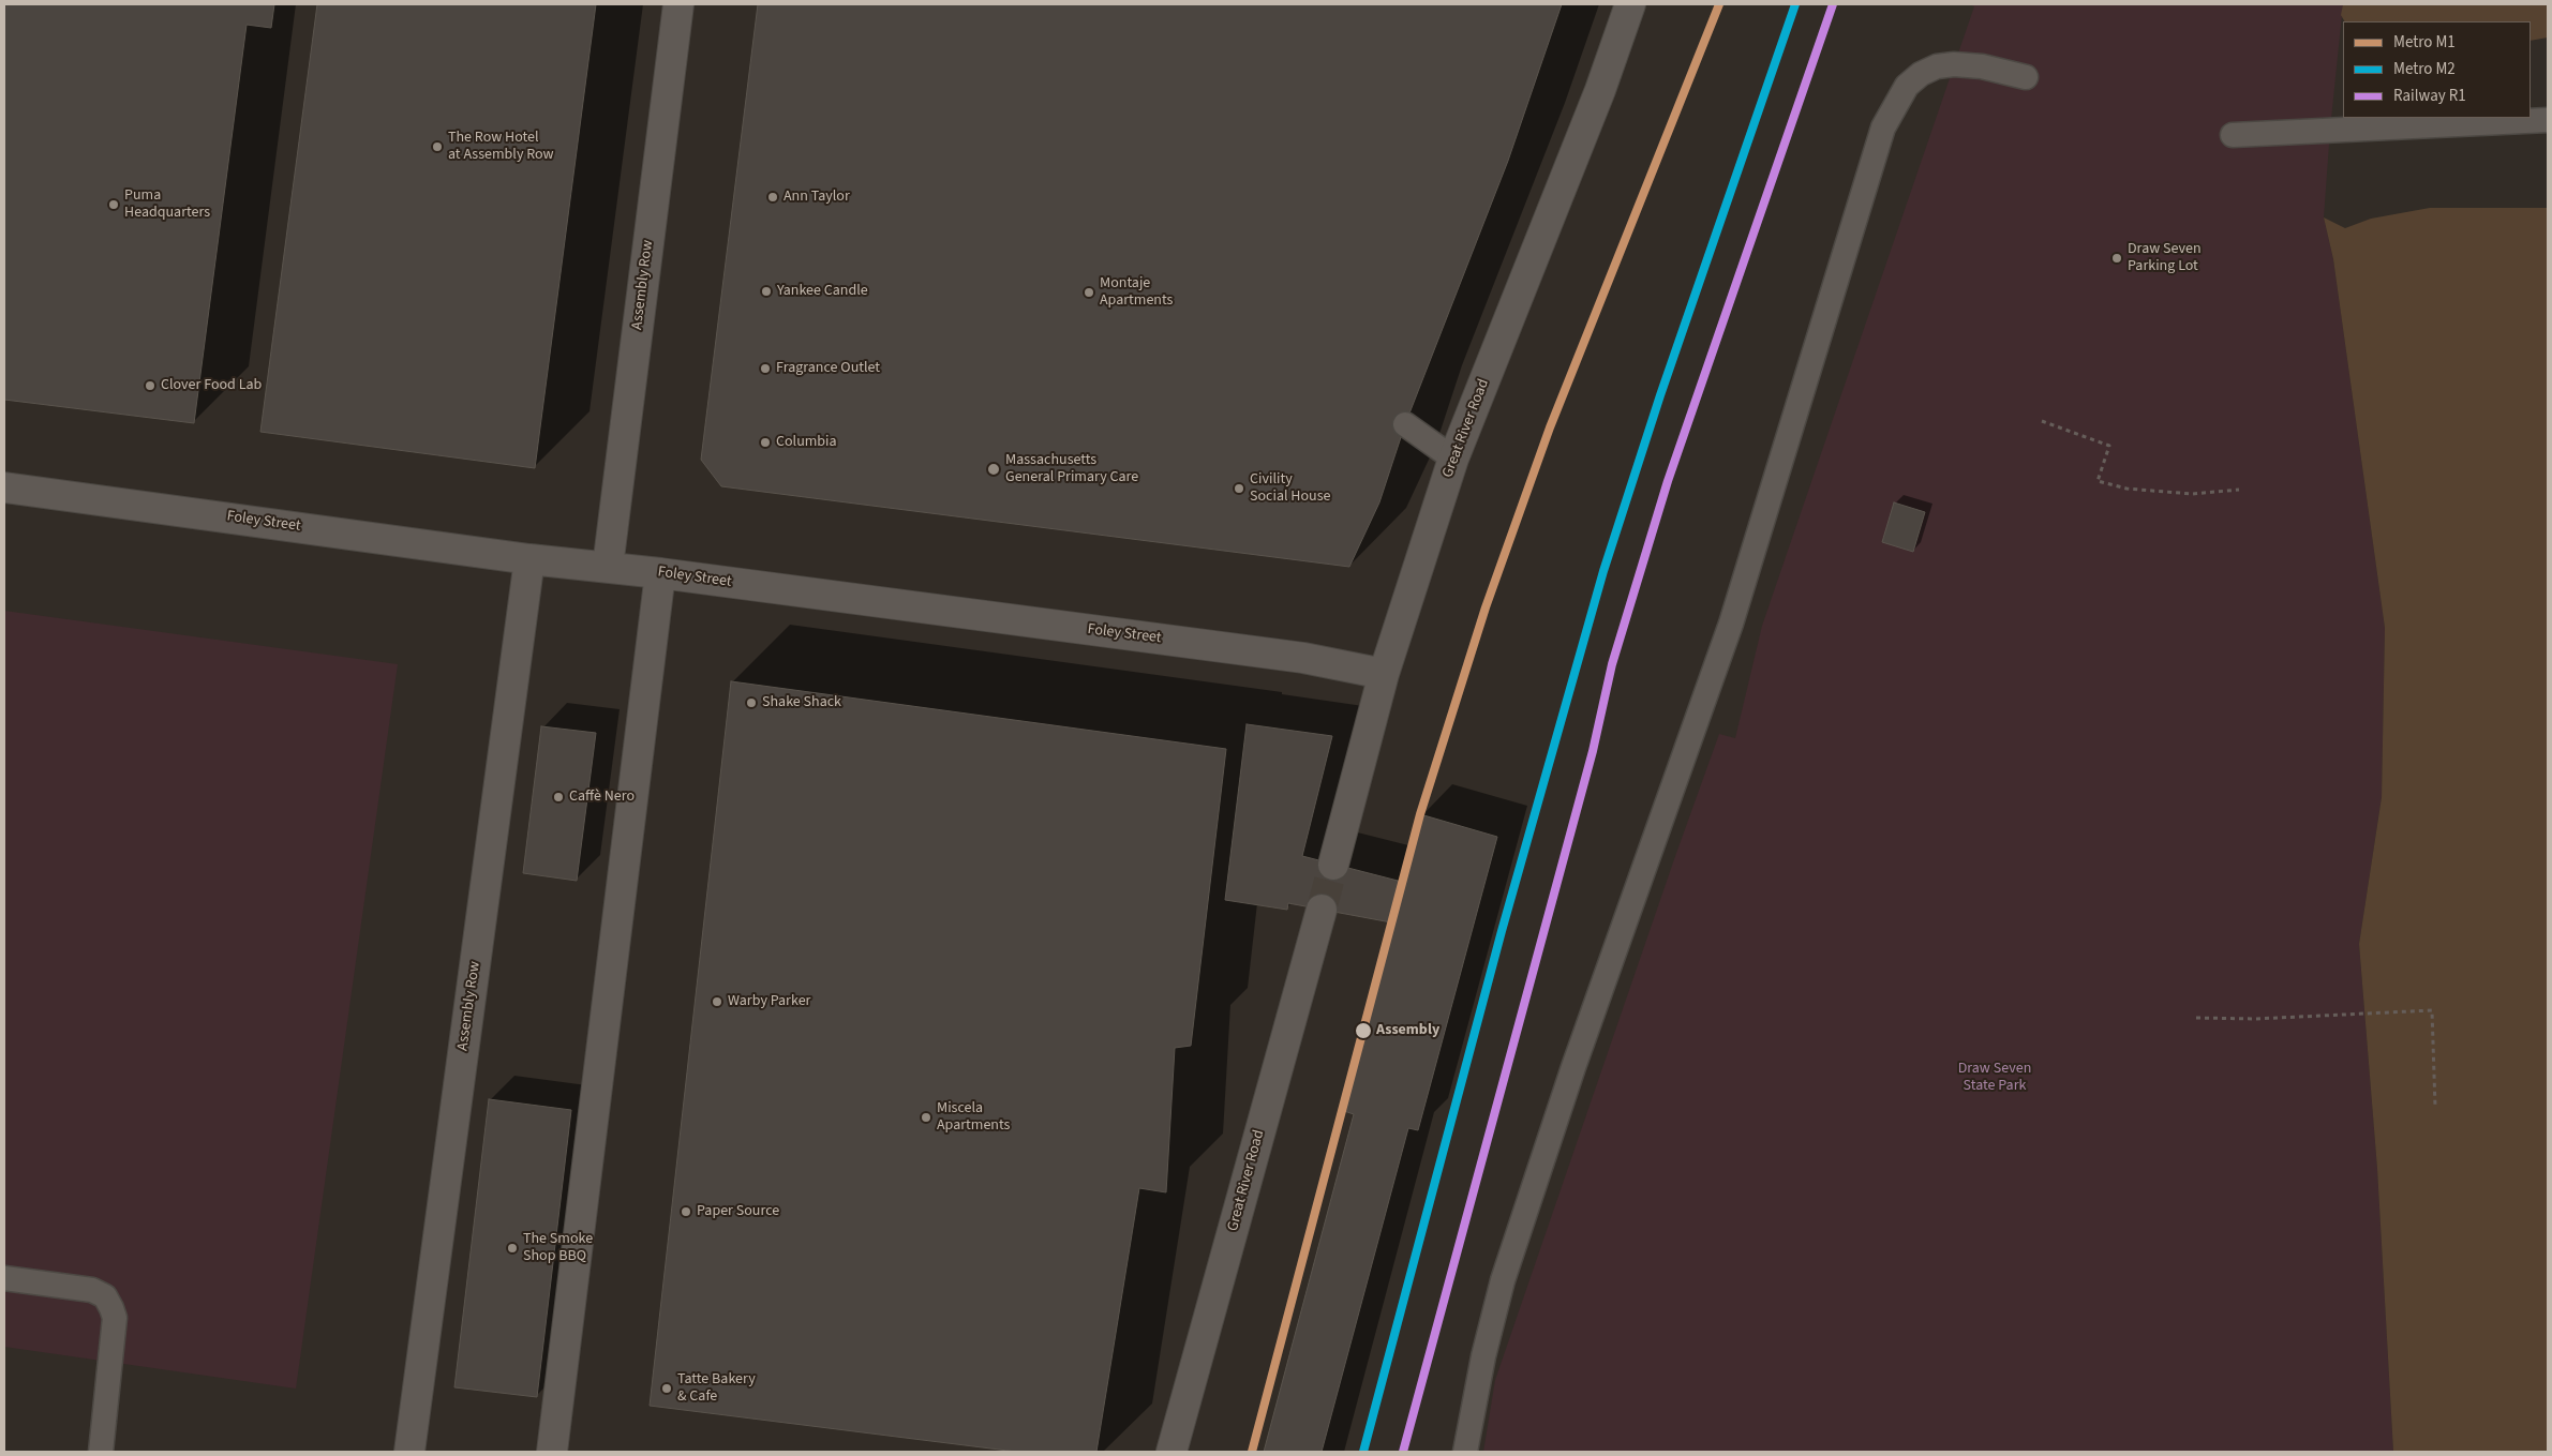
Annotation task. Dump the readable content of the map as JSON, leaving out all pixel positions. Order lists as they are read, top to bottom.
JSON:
{
  "streets": {
    "street": ["Assembly Row", "Great River Road", "Foley Street"]
  },
  "crossings": [
    ["Assembly Row", "Foley Street"],
    ["Great River Road", "Foley Street"]
  ],
  "parks": ["Draw Seven State Park"],
  "places": [
    "The Row Hotel at Assembly Row",
    "Ann Taylor",
    "Puma Headquarters",
    "Draw Seven Parking Lot",
    "Yankee Candle",
    "Montaje Apartments",
    "Fragrance Outlet",
    "Clover Food Lab",
    "Columbia",
    "Massachusetts General Primary Care",
    "Civility Social House",
    "Shake Shack",
    "Caffè Nero",
    "Warby Parker",
    "Assembly",
    "Miscela Apartments",
    "Paper Source",
    "The Smoke Shop BBQ",
    "Tatte Bakery & Cafe"
  ],
  "lines": ["metro line M1", "metro line M2", "rail line R1"],
  "legend": ["Metro M1", "Metro M2", "Railway R1"]
}
